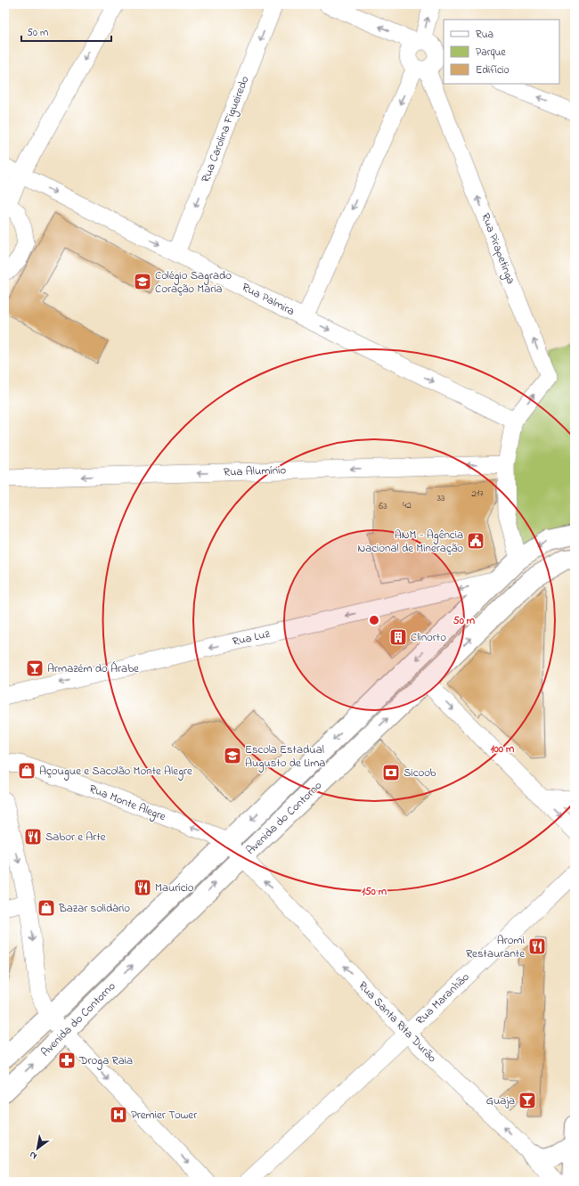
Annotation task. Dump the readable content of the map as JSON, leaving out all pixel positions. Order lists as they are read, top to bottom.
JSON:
{
  "streets": {
    "main road": ["Avenida do Contorno"],
    "street": [
      "Rua Carolina Figueiredo",
      "Rua Pirapetinga",
      "Rua Palmira",
      "Rua Alumínio",
      "Rua Luz",
      "Rua Monte Alegre",
      "Rua Maranhão",
      "Rua Santa Rita Durão"
    ]
  },
  "crossings": [
    ["Rua Carolina Figueiredo", "Rua Palmira"],
    ["Rua Pirapetinga", "Rua Palmira"],
    ["Rua Luz", "Avenida do Contorno"],
    ["Rua Monte Alegre", "Avenida do Contorno"],
    ["Rua Monte Alegre", "Rua Santa Rita Durão"],
    ["Avenida do Contorno", "Rua Santa Rita Durão"],
    ["Rua Maranhão", "Rua Santa Rita Durão"]
  ],
  "one_way": [
    "Rua Pirapetinga",
    "Rua Palmira",
    "Rua Alumínio",
    "Rua Luz",
    "Rua Monte Alegre",
    "Rua Santa Rita Durão"
  ],
  "places": {
    "school or university": ["Colégio Sagrado Coração Maria", "Escola Estadual Augusto de Lima"],
    "public building": ["ANM - Agência Nacional de Mineração"],
    "building": ["Clinorto"],
    "bar": ["Armazém do Árabe", "Guaja"],
    "shop": ["Açougue e Sacolão Monte Alegre", "Bazar solidário"],
    "bank": ["Sicoob"],
    "restaurant": ["Sabor e Arte", "Maurício", "Aromi Restaurante"],
    "pharmacy": ["Droga Raia"],
    "hospital": ["Premier Tower"]
  },
  "house_numbers": [
    "217",
    "33",
    "42",
    "63"
  ],
  "legend": ["Rua", "Parque", "Edifício"],
  "scale_bar": "50 m",
  "north": "bottom left",
  "rings": ["50 m", "100 m", "150 m"]
}
